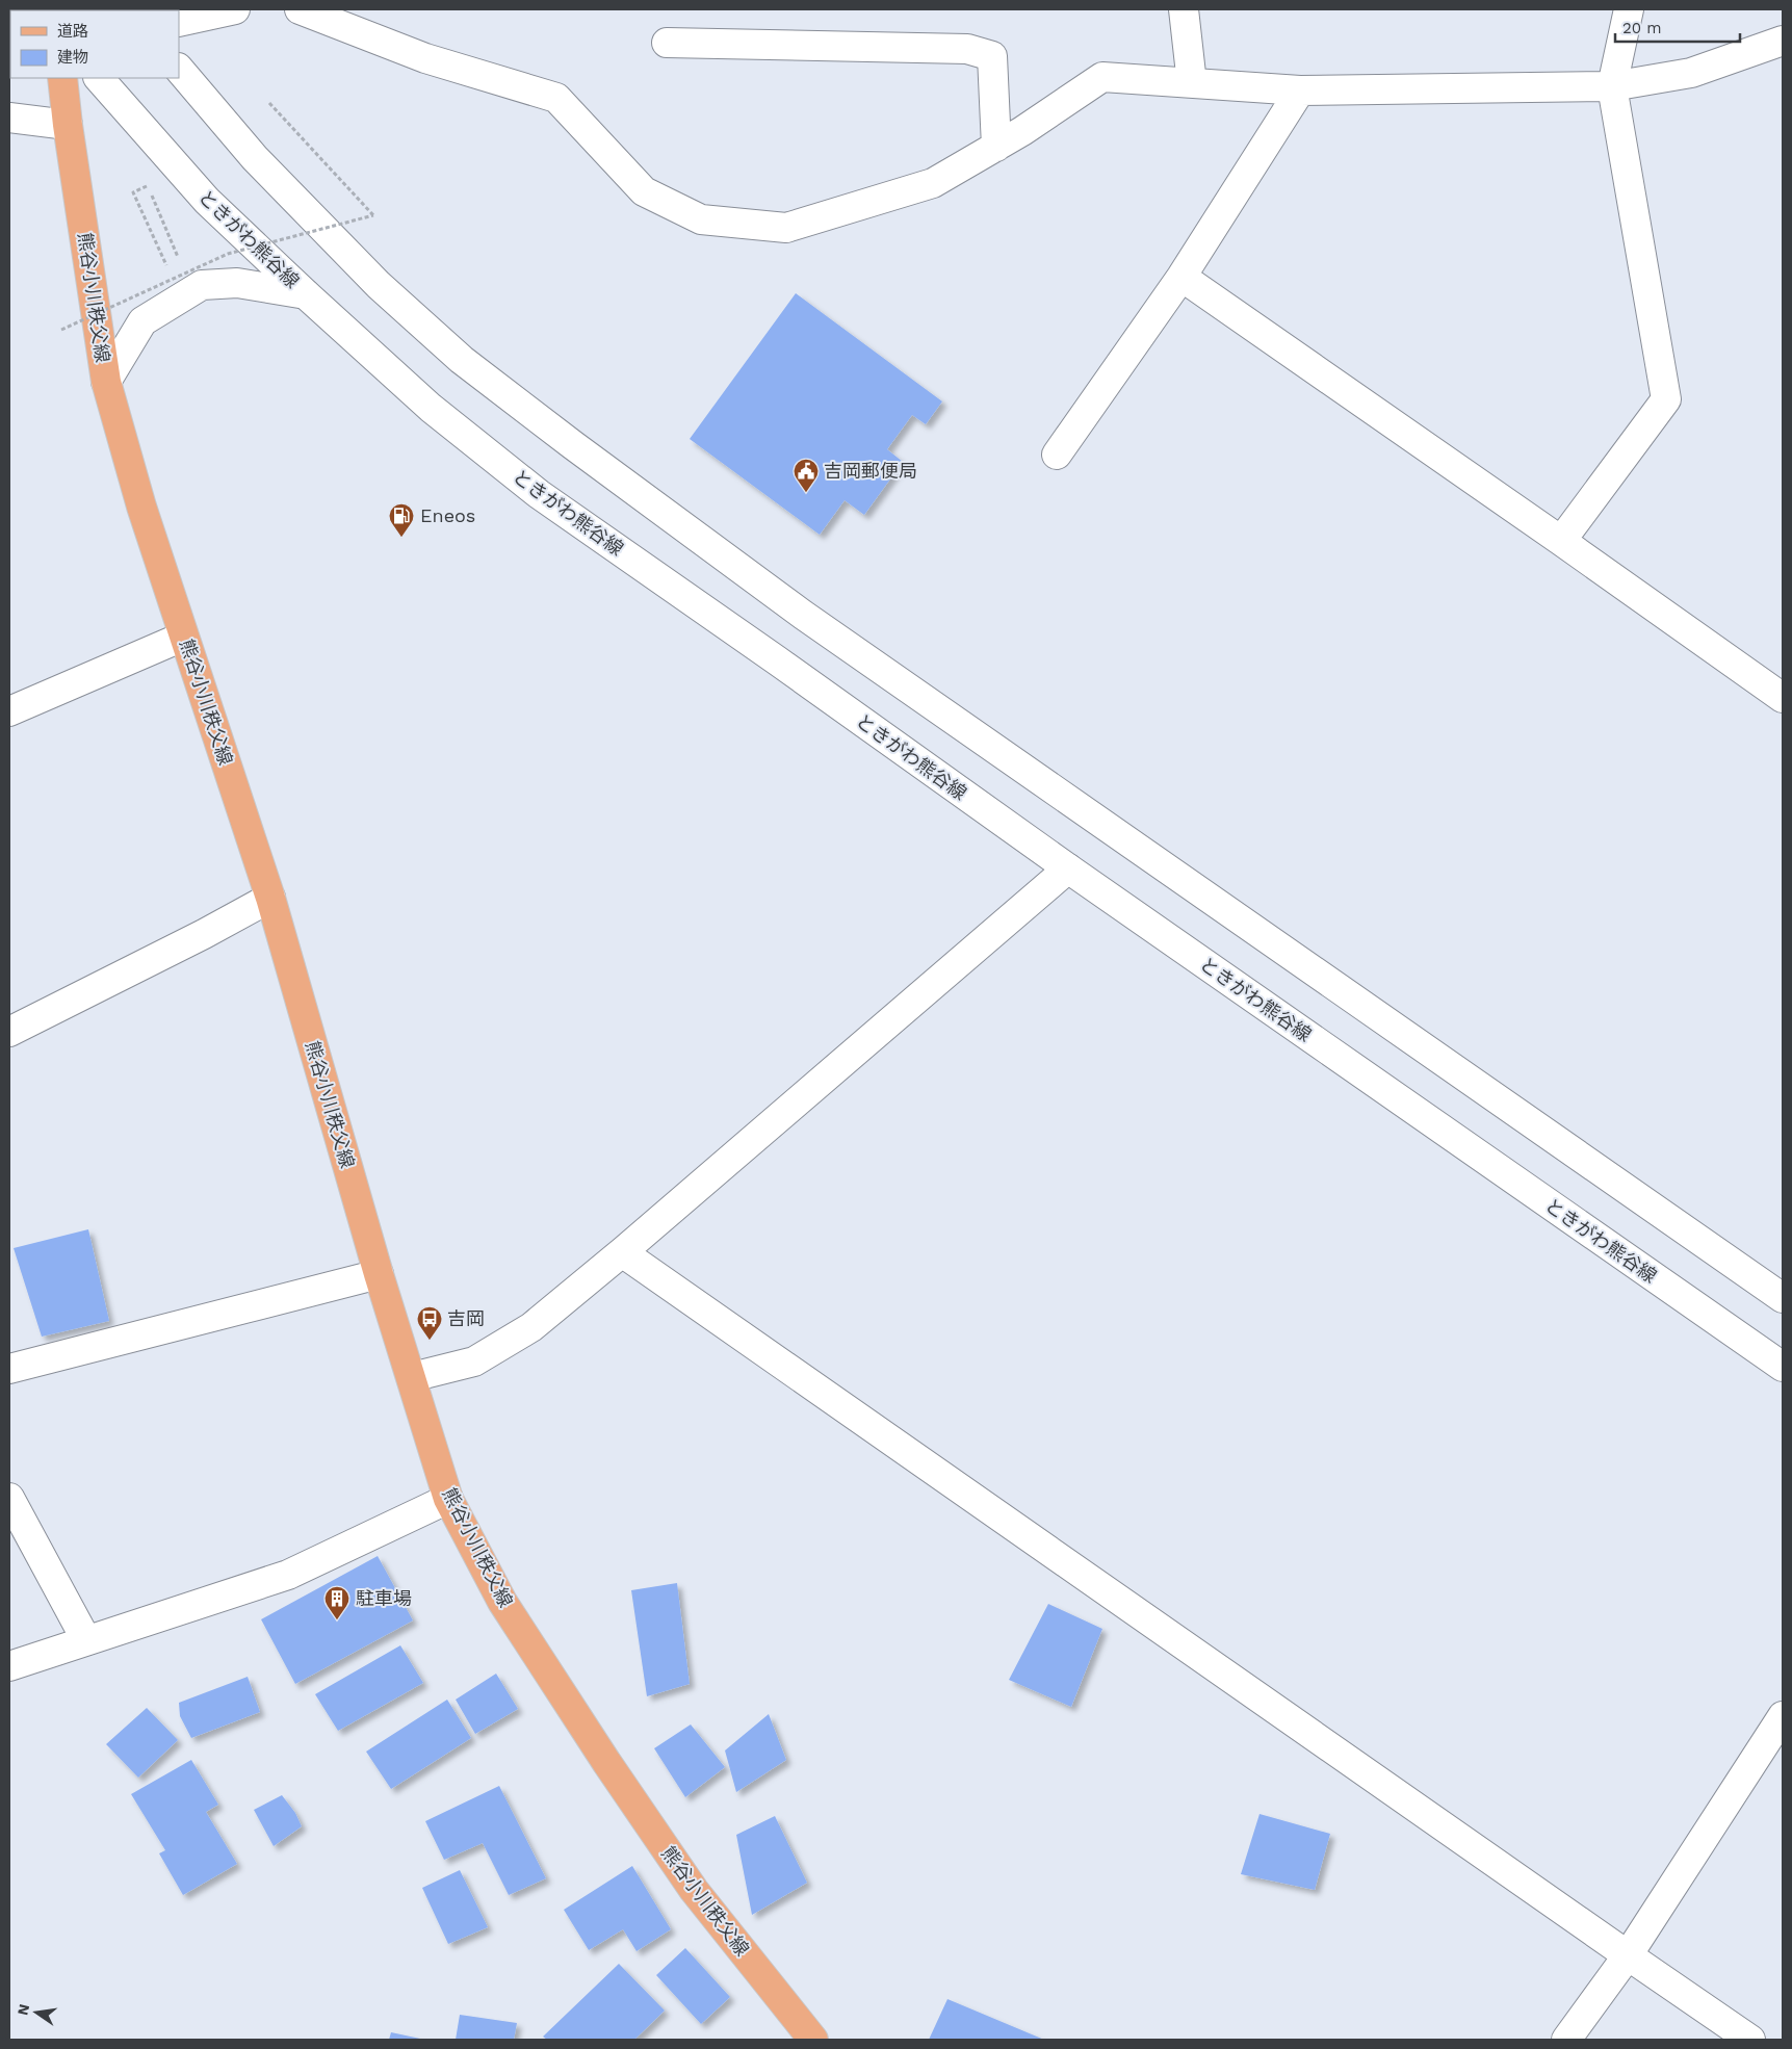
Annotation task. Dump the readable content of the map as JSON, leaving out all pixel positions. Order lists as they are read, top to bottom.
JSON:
{
  "streets": {
    "main road": ["熊谷小川秩父線"],
    "street": ["ときがわ熊谷線"]
  },
  "places": {
    "public building": ["吉岡郵便局"],
    "fuel station": ["Eneos"],
    "bus stop": ["吉岡"],
    "building": ["駐車場"]
  },
  "legend": ["道路", "建物"],
  "scale_bar": "20 m",
  "north": "left"
}
